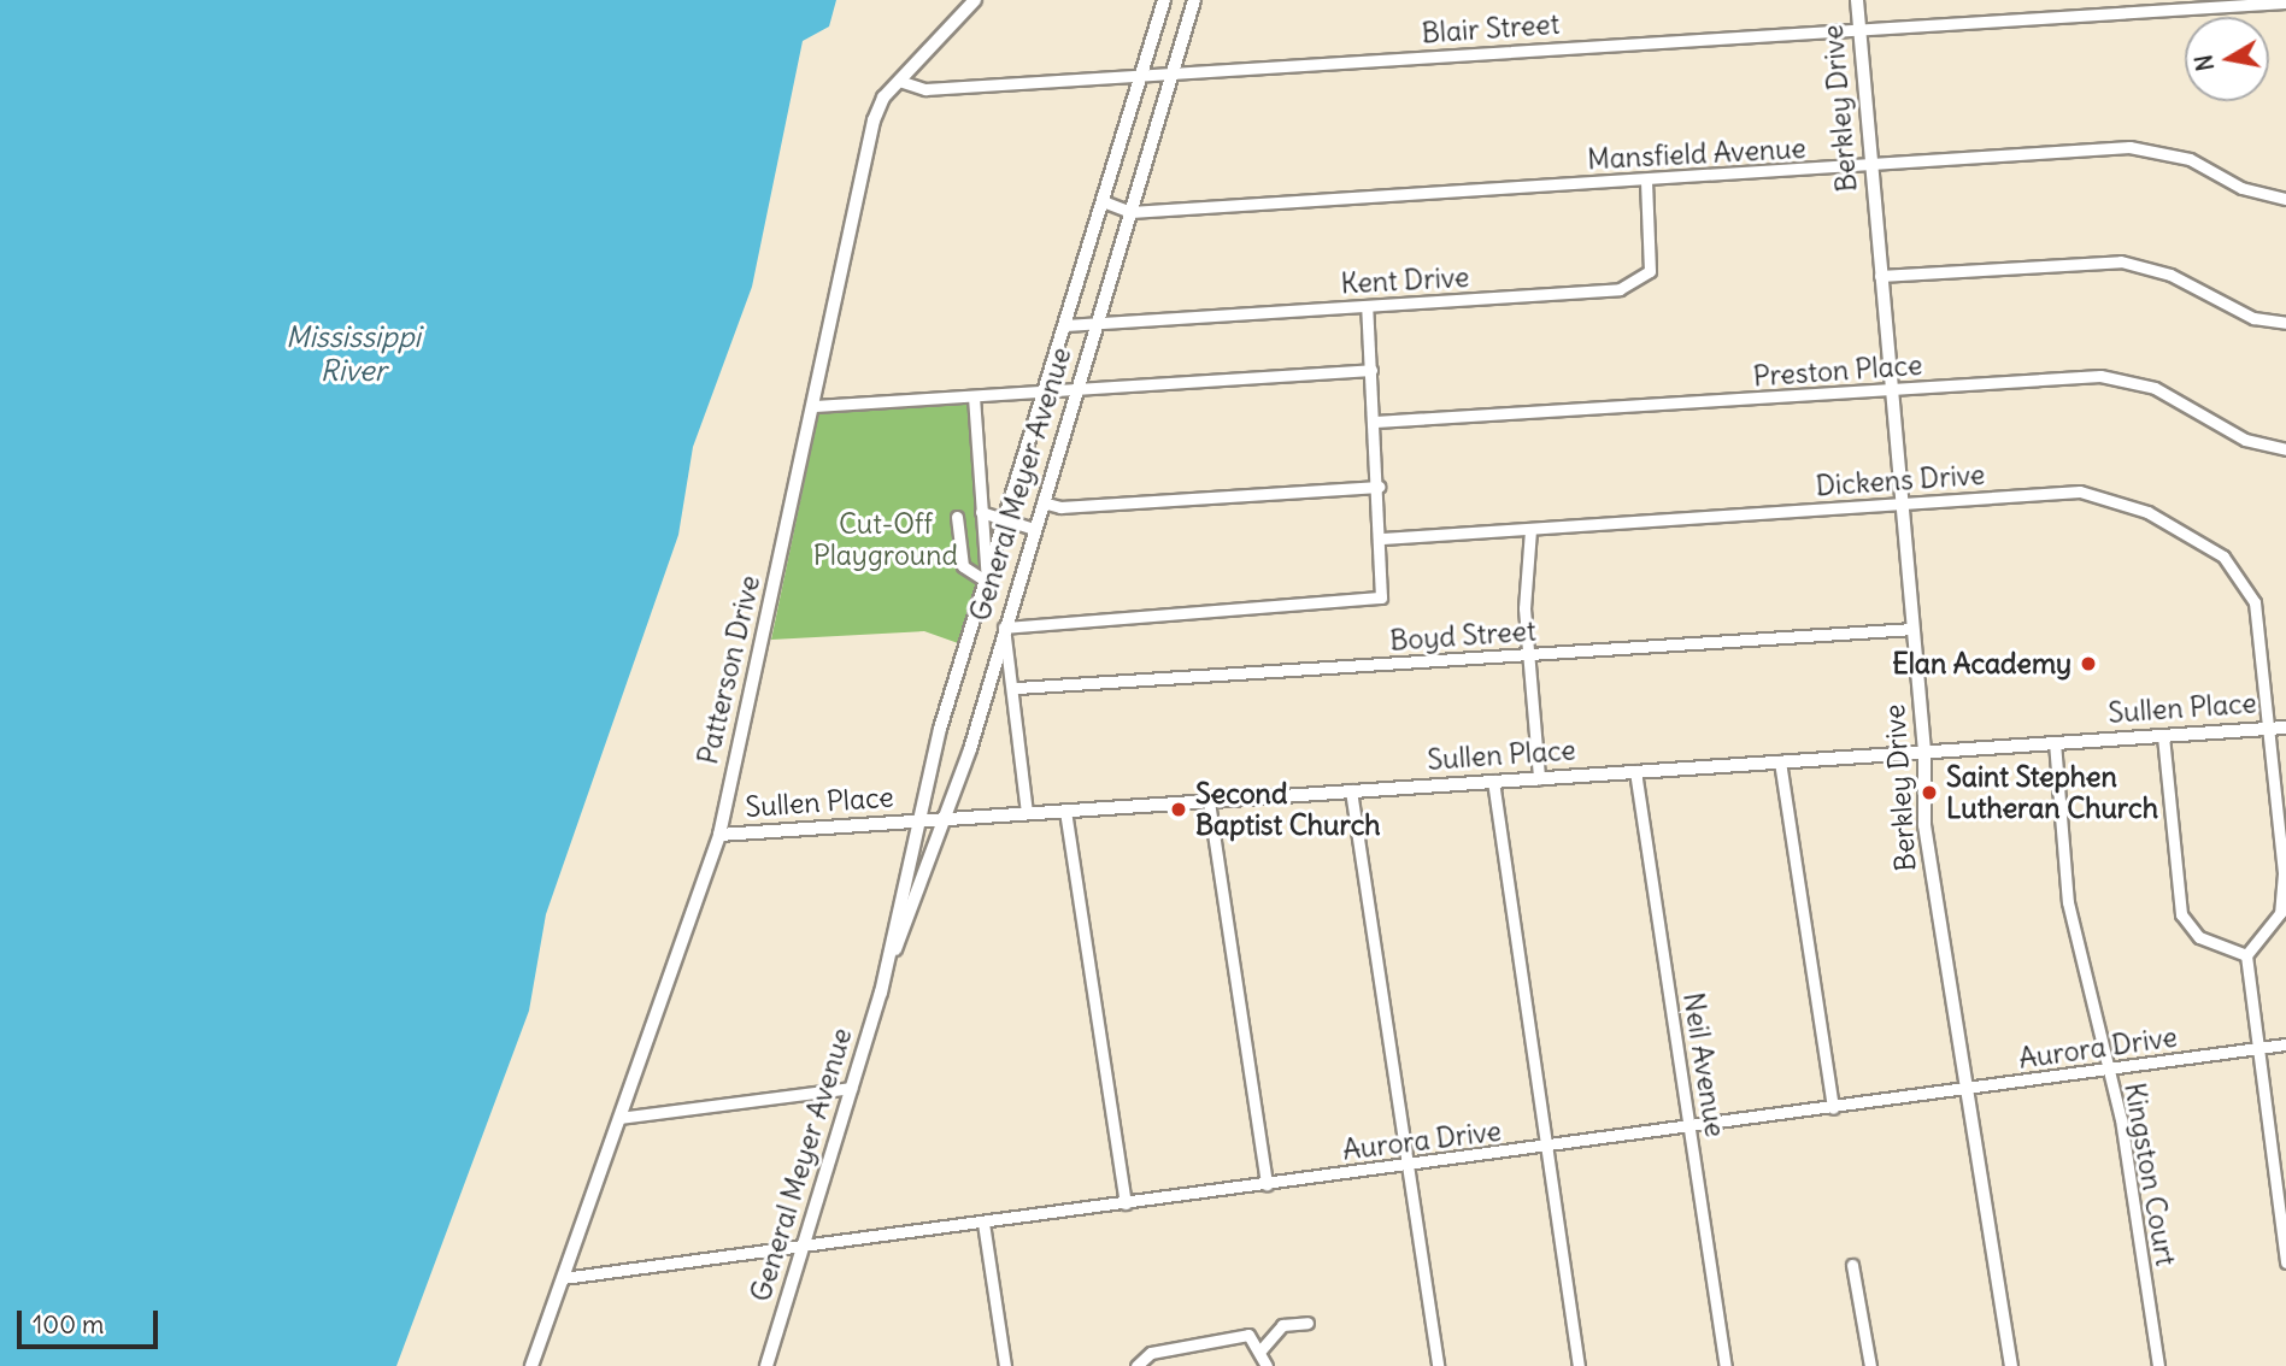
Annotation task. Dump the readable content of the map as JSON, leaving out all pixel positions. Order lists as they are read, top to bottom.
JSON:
{
  "streets": {
    "street": [
      "Blair Street",
      "Berkley Drive",
      "Mansfield Avenue",
      "Kent Drive",
      "Preston Place",
      "Dickens Drive",
      "General Meyer Avenue",
      "Boyd Street",
      "Patterson Drive",
      "Sullen Place",
      "Aurora Drive",
      "Neil Avenue",
      "Kingston Court"
    ]
  },
  "crossings": [
    ["Blair Street", "Berkley Drive"],
    ["Blair Street", "General Meyer Avenue"],
    ["Blair Street", "Patterson Drive"],
    ["Berkley Drive", "Mansfield Avenue"],
    ["Berkley Drive", "Preston Place"],
    ["Berkley Drive", "Dickens Drive"],
    ["Berkley Drive", "Boyd Street"],
    ["Berkley Drive", "Sullen Place"],
    ["Berkley Drive", "Aurora Drive"],
    ["Mansfield Avenue", "Kent Drive"],
    ["Mansfield Avenue", "General Meyer Avenue"],
    ["Kent Drive", "General Meyer Avenue"],
    ["Dickens Drive", "Sullen Place"],
    ["General Meyer Avenue", "Sullen Place"],
    ["General Meyer Avenue", "Aurora Drive"],
    ["Patterson Drive", "Sullen Place"],
    ["Patterson Drive", "Aurora Drive"],
    ["Sullen Place", "Neil Avenue"],
    ["Sullen Place", "Kingston Court"],
    ["Aurora Drive", "Neil Avenue"],
    ["Aurora Drive", "Kingston Court"]
  ],
  "water": ["Mississippi River"],
  "parks": ["Cut-Off Playground"],
  "places": ["Elan Academy", "Saint Stephen Lutheran Church", "Second Baptist Church"],
  "scale_bar": "100 m",
  "north": "left"
}
